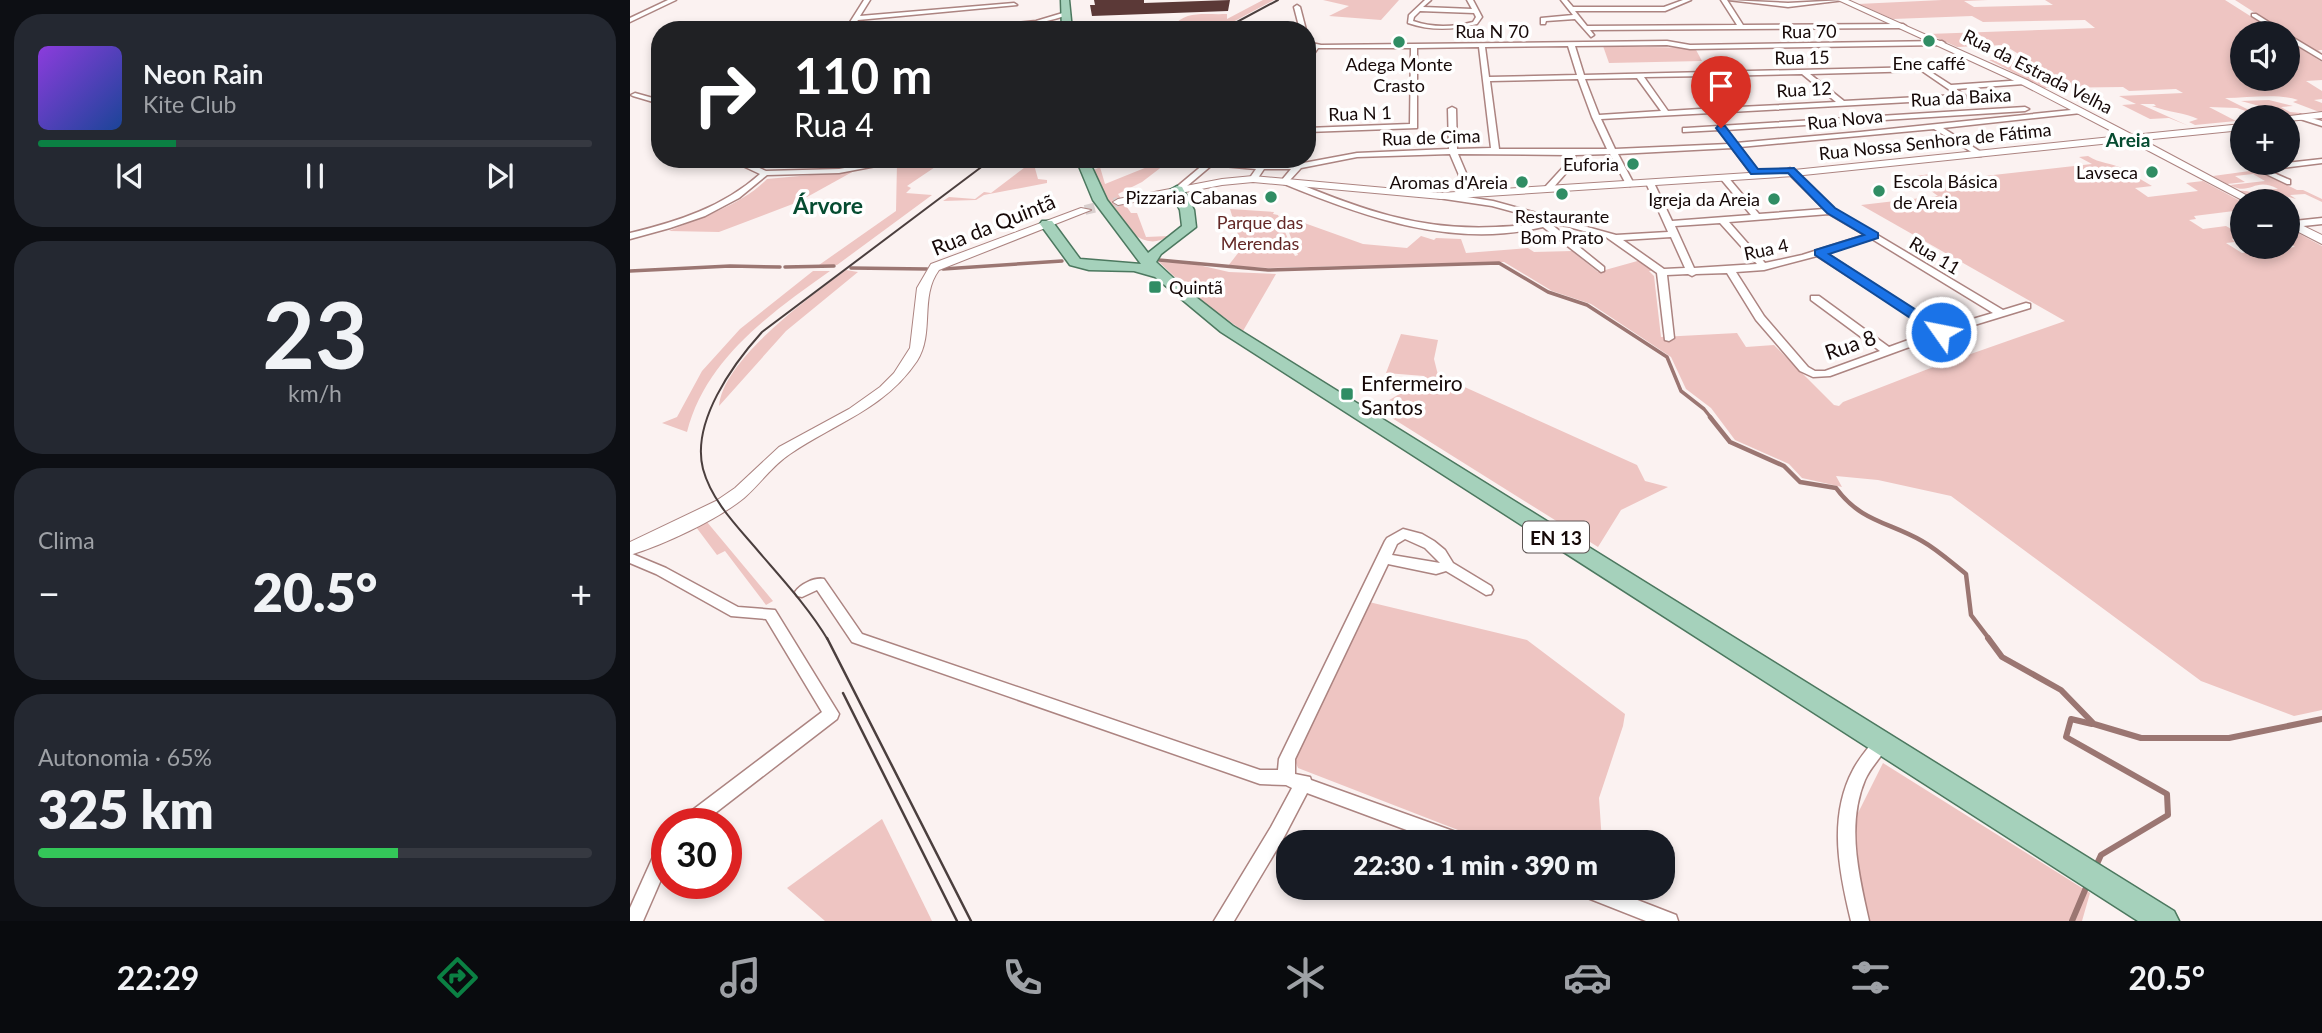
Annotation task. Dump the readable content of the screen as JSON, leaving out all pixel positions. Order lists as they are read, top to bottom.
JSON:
{
  "streets": {
    "main road": ["EN 13"],
    "street": [
      "Rua N 70",
      "Rua 70",
      "Rua 15",
      "Rua da Estrada Velha",
      "Rua 12",
      "Rua da Baixa",
      "Rua N 1",
      "Rua Nova",
      "Rua de Cima",
      "Rua Nossa Senhora de Fátima",
      "Rua da Quintã",
      "Rua 4",
      "Rua 11",
      "Rua 8"
    ]
  },
  "crossings": [
    ["Rua N 70", "Rua 70"],
    ["Rua N 70", "Rua de Cima"],
    ["Rua 70", "Rua da Estrada Velha"],
    ["Rua 15", "Rua 12"],
    ["Rua 15", "Rua de Cima"],
    ["Rua da Estrada Velha", "Rua da Baixa"],
    ["Rua da Estrada Velha", "Rua Nova"],
    ["Rua da Estrada Velha", "Rua Nossa Senhora de Fátima"],
    ["Rua Nova", "Rua de Cima"],
    ["Rua Nossa Senhora de Fátima", "Rua 11"],
    ["Rua 4", "Rua 11"],
    ["Rua 4", "Rua 8"],
    ["Rua 11", "Rua 8"]
  ],
  "districts": ["Areia", "Árvore"],
  "parks": ["Parque das Merendas"],
  "places": {
    "other": [
      "Ene caffé",
      "Adega Monte Crasto",
      "Euforia",
      "Lavseca",
      "Aromas d'Areia",
      "Escola Básica de Areia",
      "Restaurante Bom Prato",
      "Pizzaria Cabanas",
      "Igreja da Areia"
    ],
    "transit": ["Quintã", "Enfermeiro Santos"]
  },
  "page": {
    "map_buttons": ["+", "−"],
    "turn": ["110 m", "Rua 4"],
    "song": ["Neon Rain", "Kite Club"],
    "tile": [
      ["23", "km/h"],
      "Clima",
      ["Autonomia · 65%", "325 km"]
    ],
    "heat": ["−", "20.5°", "+"],
    "limit": "30",
    "trip": "22:30 · 1 min · 390 m",
    "tabs": ["22:29", "20.5°"]
  }
}
